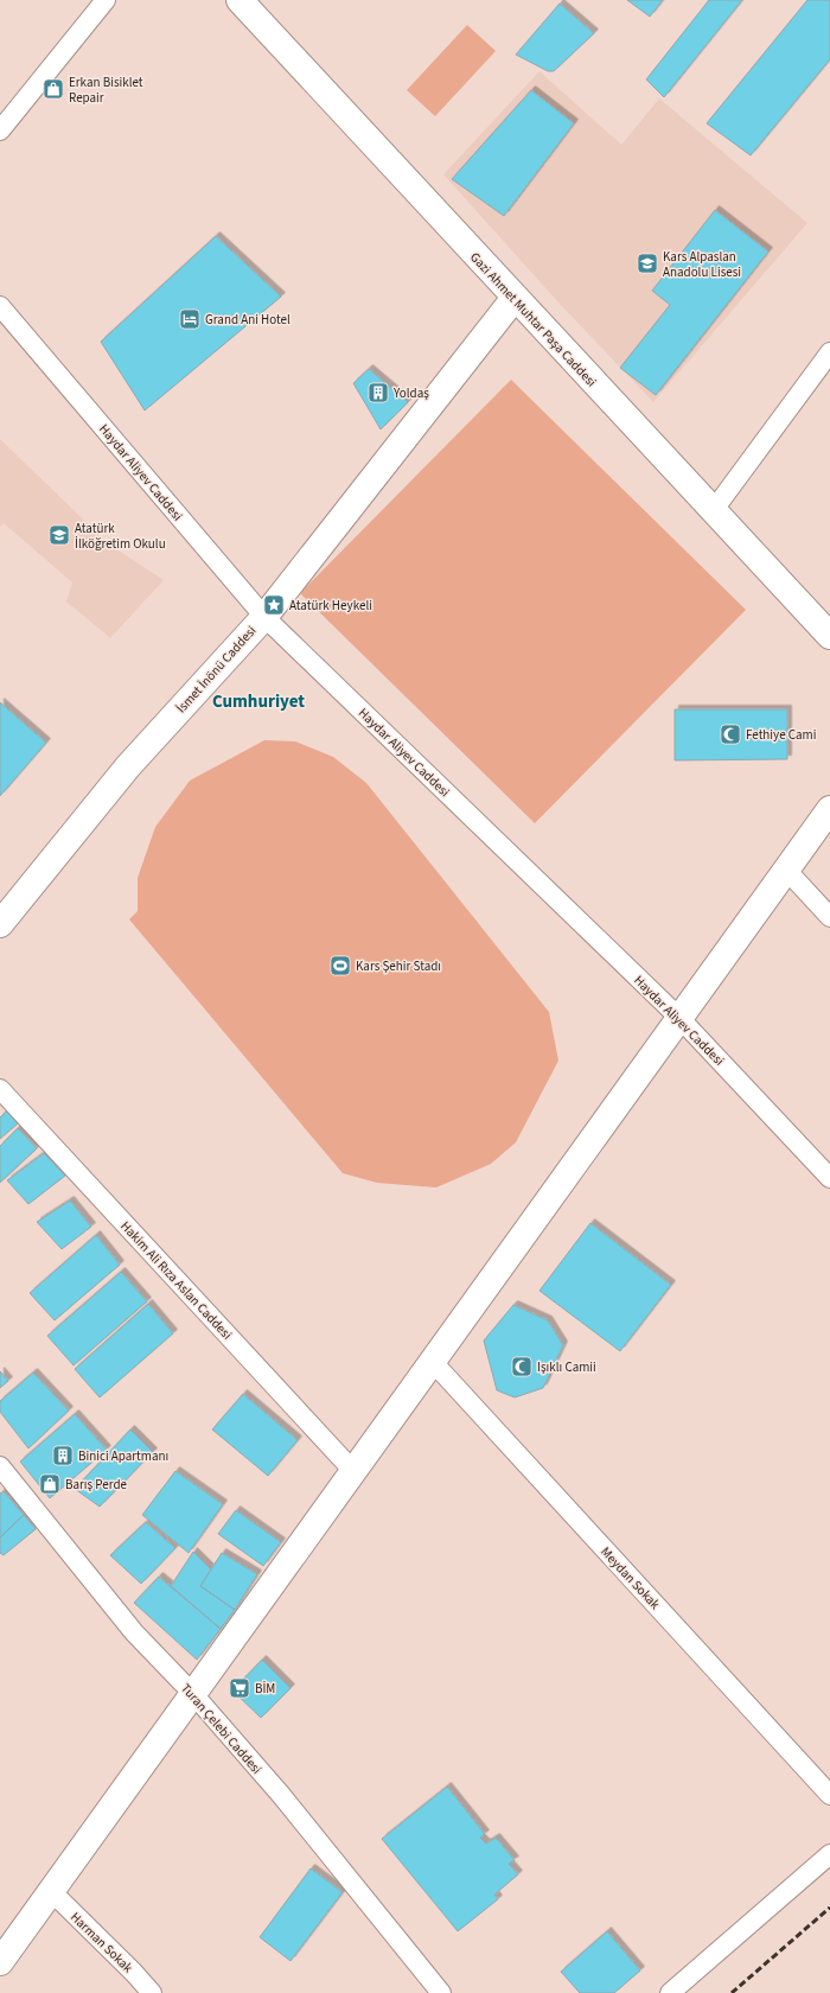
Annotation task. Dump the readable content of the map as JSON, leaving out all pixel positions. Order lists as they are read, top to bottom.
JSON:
{
  "streets": {
    "main road": ["Gazi Ahmet Muhtar Paşa Caddesi", "İsmet İnönü Caddesi"],
    "street": [
      "Haydar Aliyev Caddesi",
      "Hakim Ali Rıza Aslan Caddesi",
      "Meydan Sokak",
      "Turan Çelebi Caddesi",
      "Harman Sokak"
    ]
  },
  "crossings": [
    ["Gazi Ahmet Muhtar Paşa Caddesi", "İsmet İnönü Caddesi"],
    ["Haydar Aliyev Caddesi", "İsmet İnönü Caddesi"]
  ],
  "districts": ["Cumhuriyet"],
  "places": {
    "shop": ["Erkan Bisiklet Repair", "Barış Perde"],
    "school or university": ["Kars Alpaslan Anadolu Lisesi", "Atatürk İlköğretim Okulu"],
    "hotel": ["Grand Ani Hotel"],
    "building": ["Yoldaş", "Binici Apartmanı"],
    "place": ["Atatürk Heykeli"],
    "mosque": ["Fethiye Cami", "Işıklı Camii"],
    "sports": ["Kars Şehir Stadı"],
    "supermarket": ["BİM"]
  }
}
